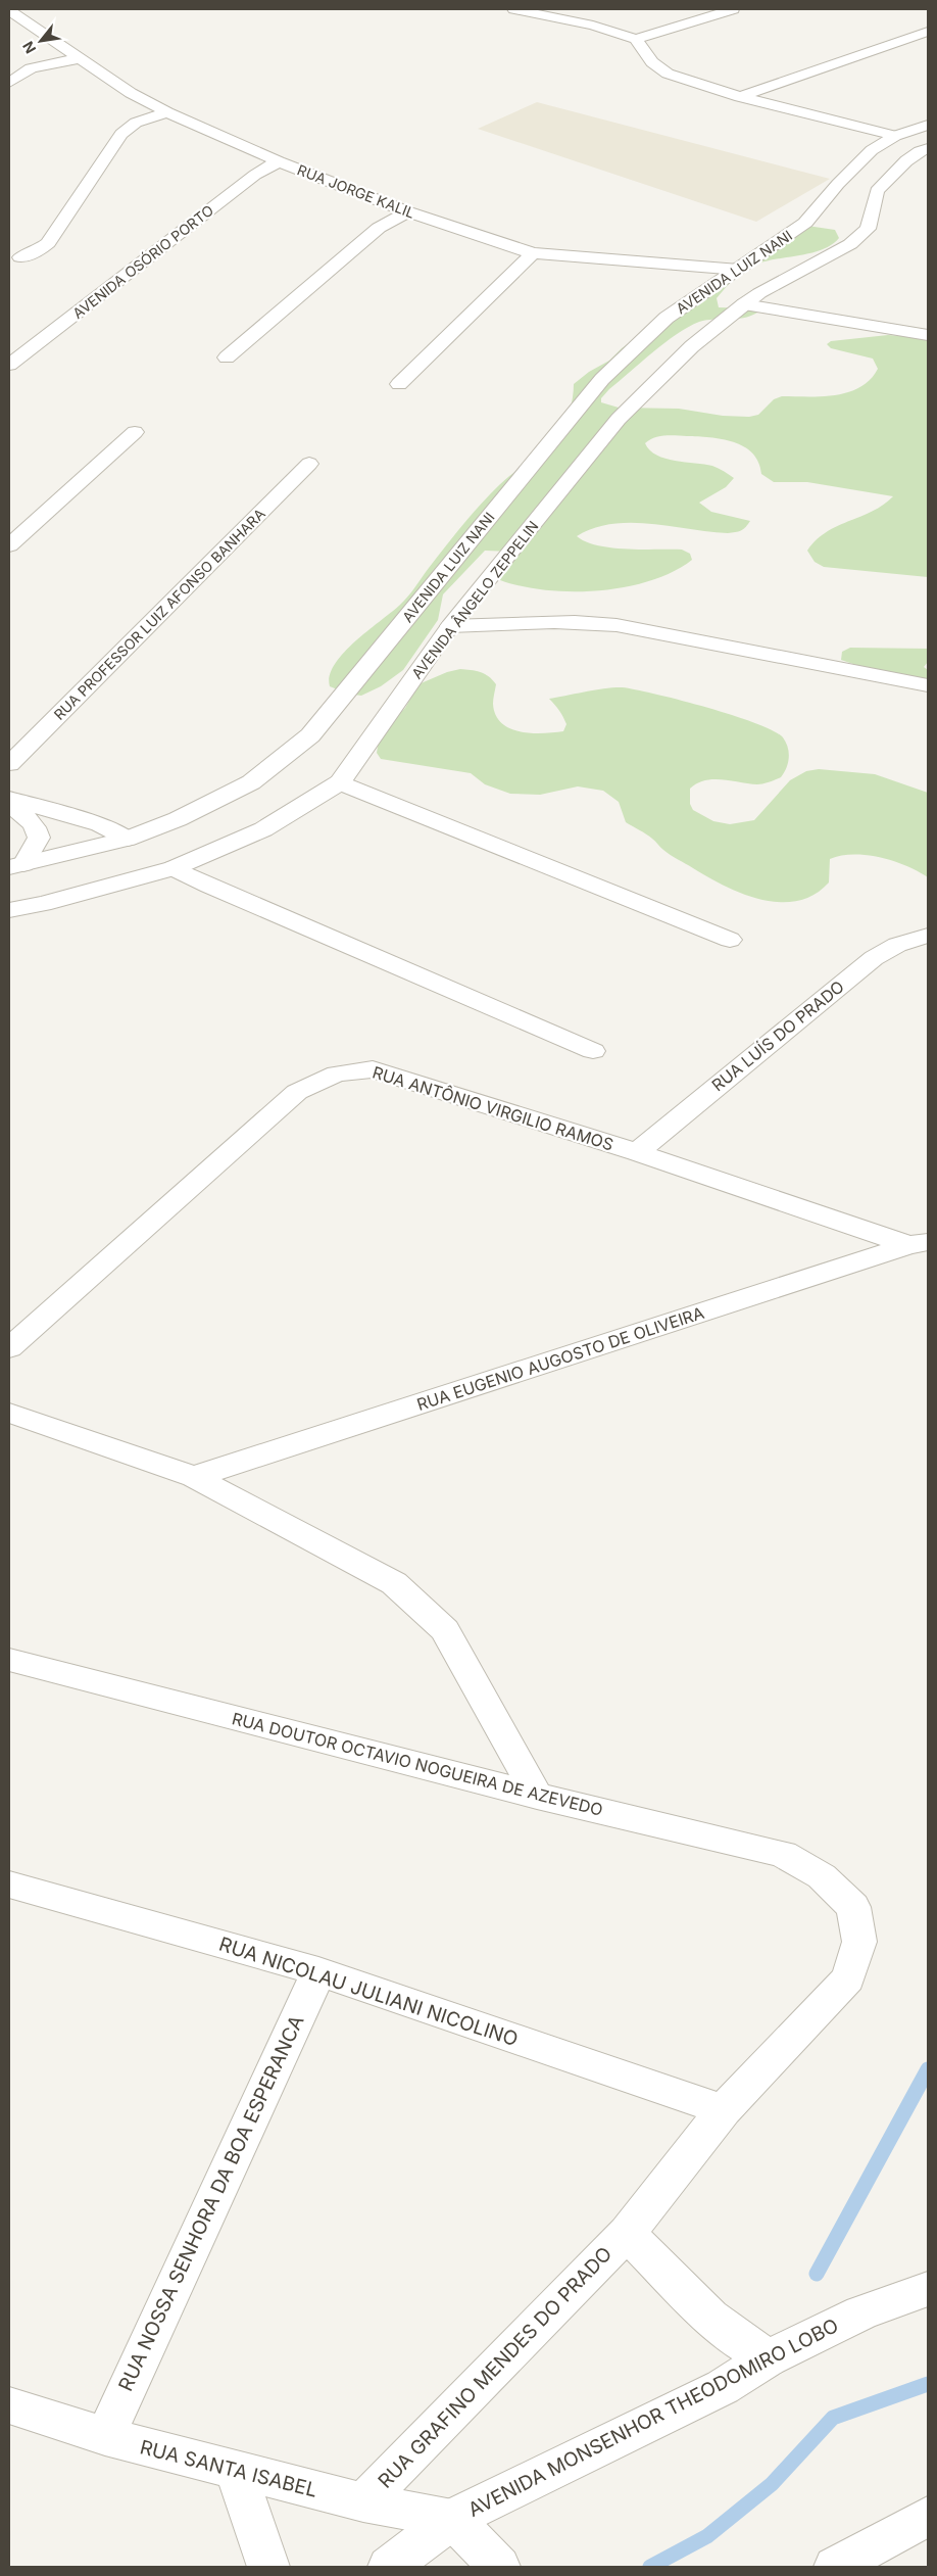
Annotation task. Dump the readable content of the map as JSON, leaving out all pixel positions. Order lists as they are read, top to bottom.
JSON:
{
  "streets": {
    "street": [
      "RUA JORGE KALIL",
      "AVENIDA OSÓRIO PORTO",
      "AVENIDA LUIZ NANI",
      "AVENIDA ÂNGELO ZEPPELIN",
      "RUA PROFESSOR LUIZ AFONSO BANHARA",
      "RUA LUÍS DO PRADO",
      "RUA ANTÔNIO VIRGILIO RAMOS",
      "RUA EUGENIO AUGOSTO DE OLIVEIRA",
      "RUA DOUTOR OCTAVIO NOGUEIRA DE AZEVEDO",
      "RUA NICOLAU JULIANI NICOLINO",
      "RUA NOSSA SENHORA DA BOA ESPERANCA",
      "RUA GRAFINO MENDES DO PRADO",
      "AVENIDA MONSENHOR THEODOMIRO LOBO",
      "RUA SANTA ISABEL"
    ]
  },
  "crossings": [
    ["RUA JORGE KALIL", "AVENIDA OSÓRIO PORTO"],
    ["RUA JORGE KALIL", "AVENIDA LUIZ NANI"],
    ["RUA LUÍS DO PRADO", "RUA ANTÔNIO VIRGILIO RAMOS"],
    ["RUA ANTÔNIO VIRGILIO RAMOS", "RUA EUGENIO AUGOSTO DE OLIVEIRA"],
    ["RUA DOUTOR OCTAVIO NOGUEIRA DE AZEVEDO", "RUA GRAFINO MENDES DO PRADO"],
    ["RUA NICOLAU JULIANI NICOLINO", "RUA NOSSA SENHORA DA BOA ESPERANCA"],
    ["RUA NICOLAU JULIANI NICOLINO", "RUA GRAFINO MENDES DO PRADO"],
    ["RUA NOSSA SENHORA DA BOA ESPERANCA", "RUA SANTA ISABEL"],
    ["RUA GRAFINO MENDES DO PRADO", "AVENIDA MONSENHOR THEODOMIRO LOBO"],
    ["RUA GRAFINO MENDES DO PRADO", "RUA SANTA ISABEL"],
    ["AVENIDA MONSENHOR THEODOMIRO LOBO", "RUA SANTA ISABEL"]
  ],
  "north": "bottom left"
}
